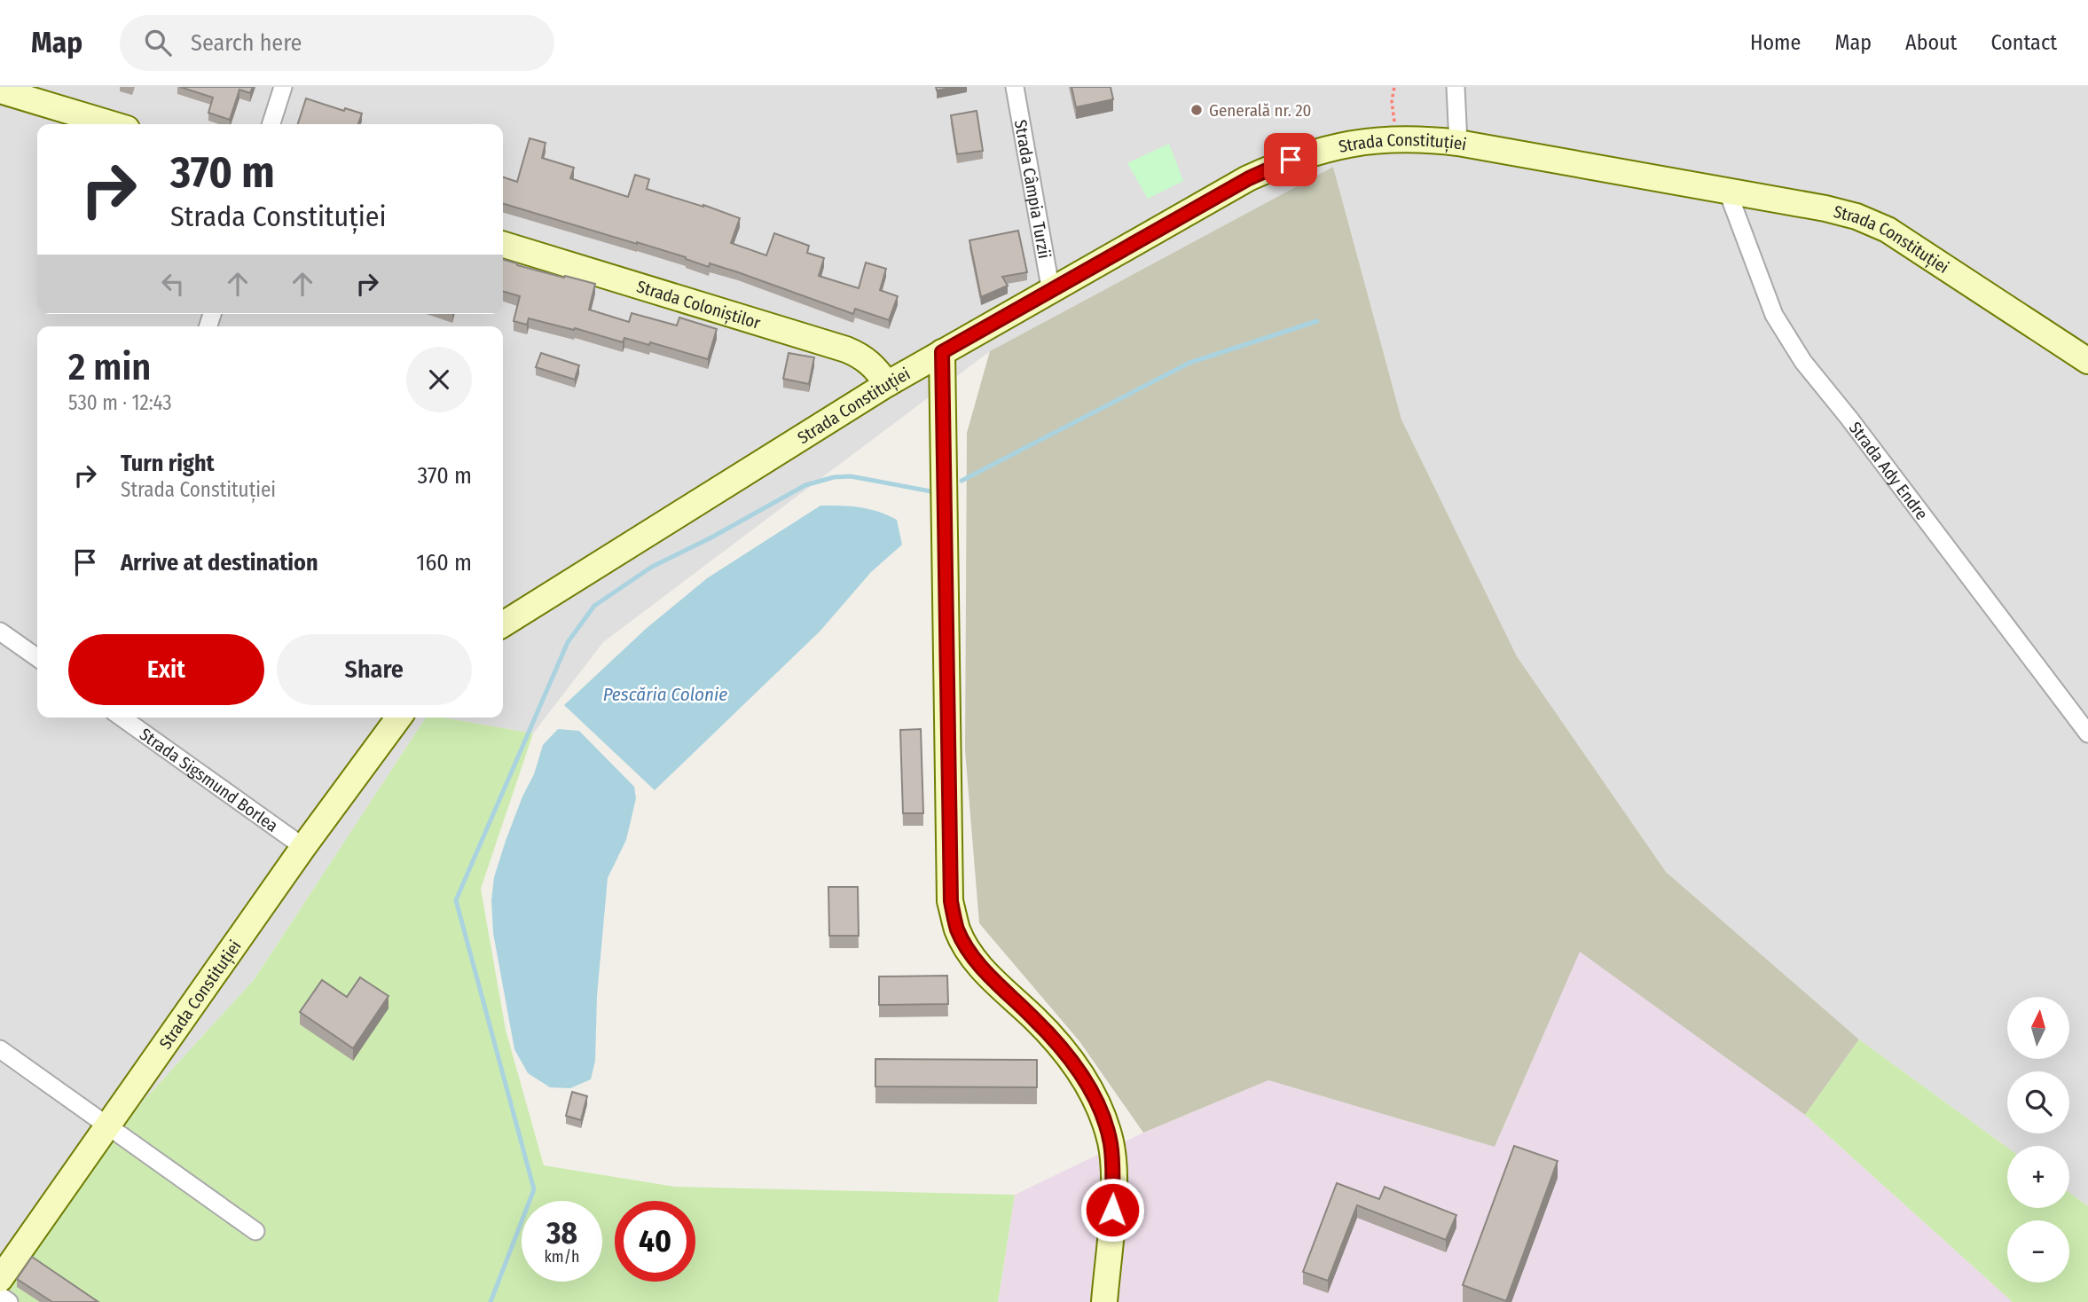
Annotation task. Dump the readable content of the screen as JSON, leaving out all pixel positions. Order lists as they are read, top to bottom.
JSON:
{
  "streets": {
    "street": [
      "Strada Constituției",
      "Strada Câmpia Turzii",
      "Strada Coloniștilor",
      "Strada Ady Endre",
      "Strada Sigsmund Borlea"
    ]
  },
  "crossings": [
    ["Strada Constituției", "Strada Câmpia Turzii"],
    ["Strada Constituției", "Strada Coloniștilor"],
    ["Strada Constituției", "Strada Ady Endre"],
    ["Strada Constituției", "Strada Sigsmund Borlea"]
  ],
  "water": ["Pescăria Colonie"],
  "places": ["Generală nr. 20"],
  "north": "top",
  "page": {
    "header": "Map",
    "search": "Search here",
    "nav": [
      "Home",
      "Map",
      "About",
      "Contact"
    ],
    "turn": ["370 m", "Strada Constituției"],
    "heading": ["2 min", "530 m · 12:43"],
    "list": [
      {
        "name": "Turn right",
        "note": "Strada Constituției",
        "value": "370 m"
      },
      {
        "name": "Arrive at destination",
        "value": "160 m"
      }
    ],
    "buttons": ["Exit", "Share"],
    "map_buttons": ["+", "−"],
    "speed": "38 km/h",
    "limit": "40"
  }
}
